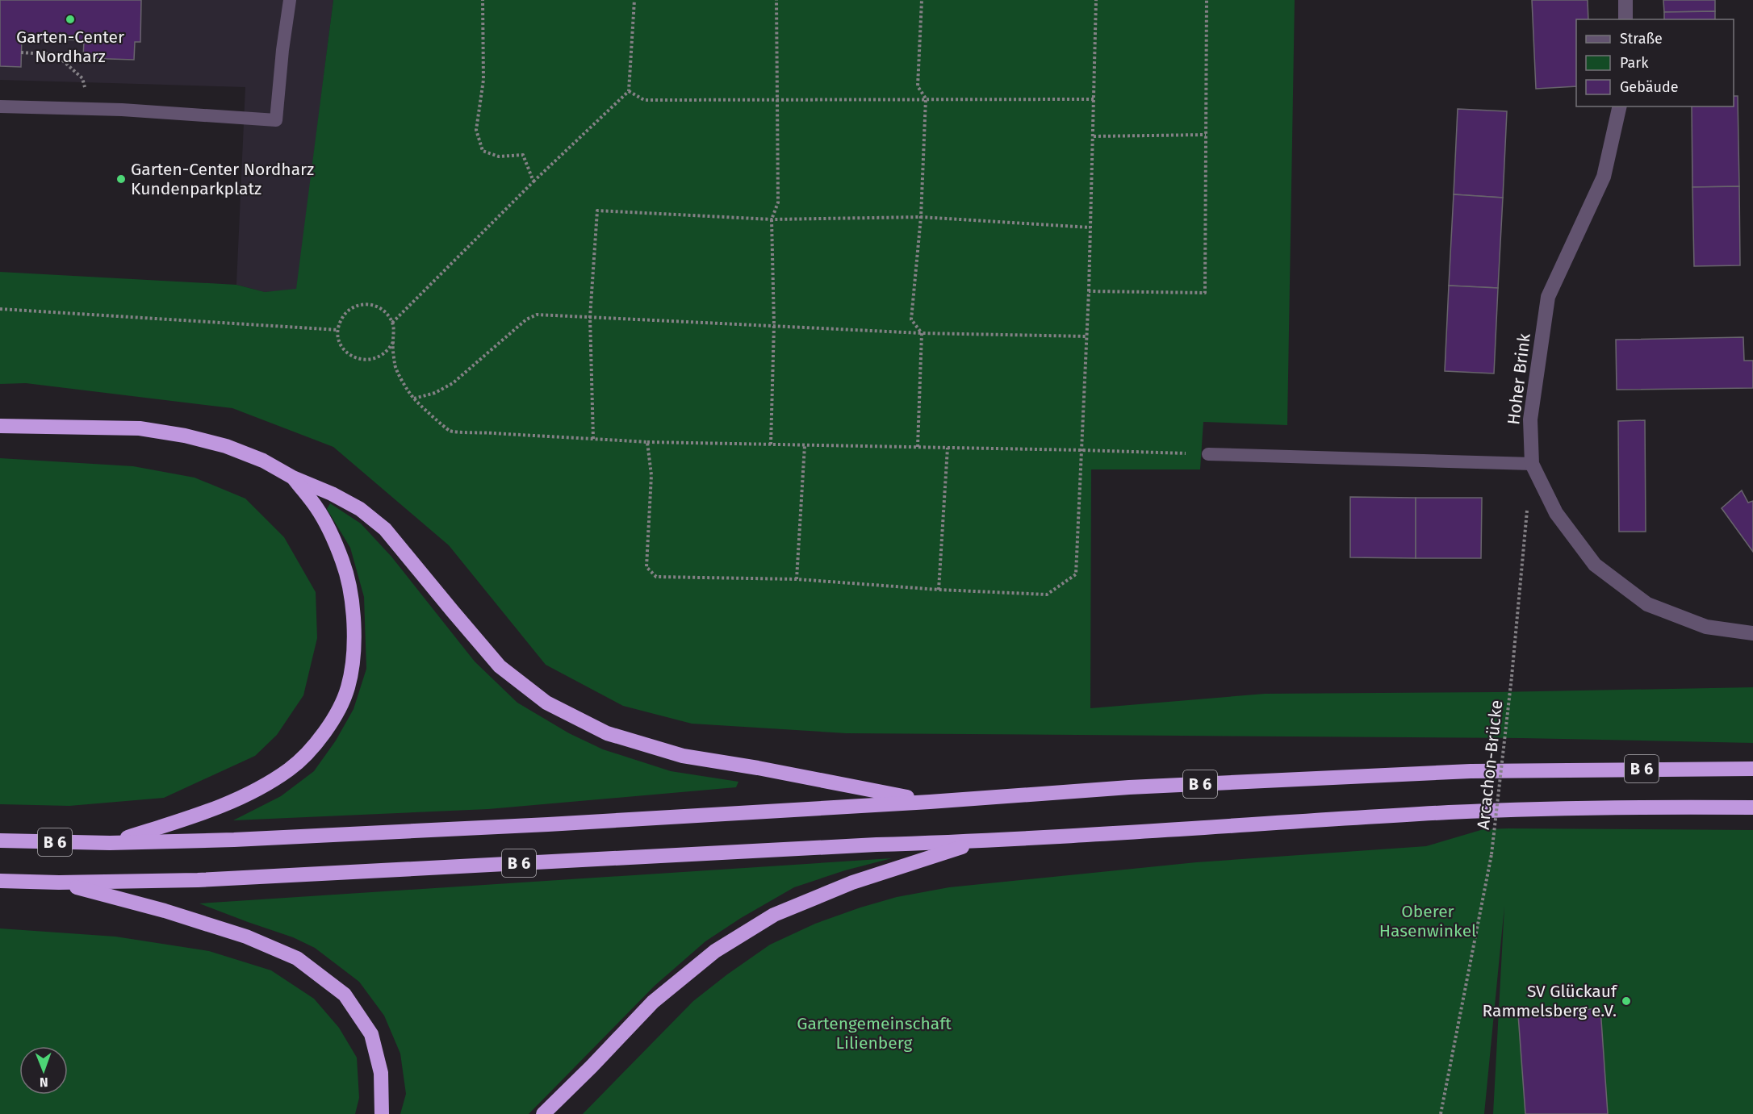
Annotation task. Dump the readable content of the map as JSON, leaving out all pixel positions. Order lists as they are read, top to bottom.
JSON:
{
  "streets": {
    "highway": ["B 6"],
    "street": ["Hoher Brink"],
    "path": ["Arcachon-Brücke"]
  },
  "parks": ["Oberer Hasenwinkel", "Gartengemeinschaft Lilienberg"],
  "places": ["Garten-Center Nordharz", "Garten-Center Nordharz Kundenparkplatz", "SV Glückauf Rammelsberg e.V."],
  "legend": ["Straße", "Park", "Gebäude"],
  "north": "bottom"
}
